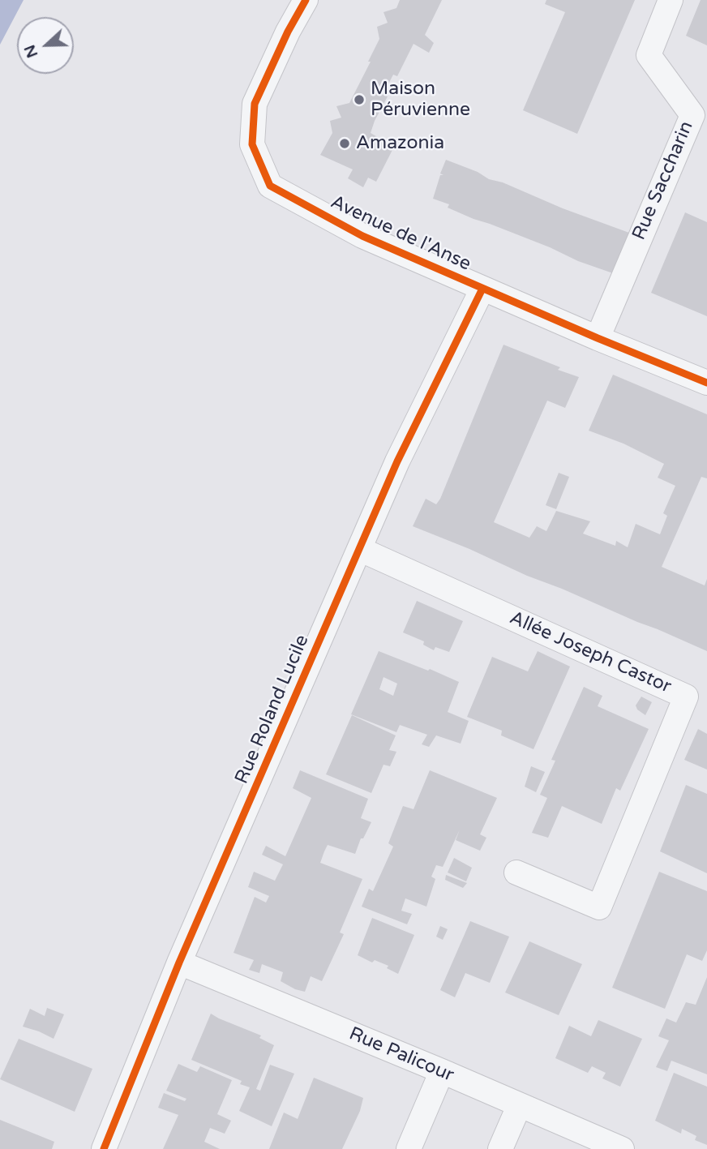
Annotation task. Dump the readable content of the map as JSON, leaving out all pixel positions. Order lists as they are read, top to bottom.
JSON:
{
  "streets": {
    "street": [
      "Rue Saccharin",
      "Avenue de l'Anse",
      "Allée Joseph Castor",
      "Rue Roland Lucile",
      "Rue Palicour"
    ]
  },
  "crossings": [
    ["Rue Saccharin", "Avenue de l'Anse"],
    ["Avenue de l'Anse", "Rue Roland Lucile"],
    ["Allée Joseph Castor", "Rue Roland Lucile"],
    ["Rue Roland Lucile", "Rue Palicour"]
  ],
  "places": ["Maison Péruvienne", "Amazonia"],
  "north": "left"
}
